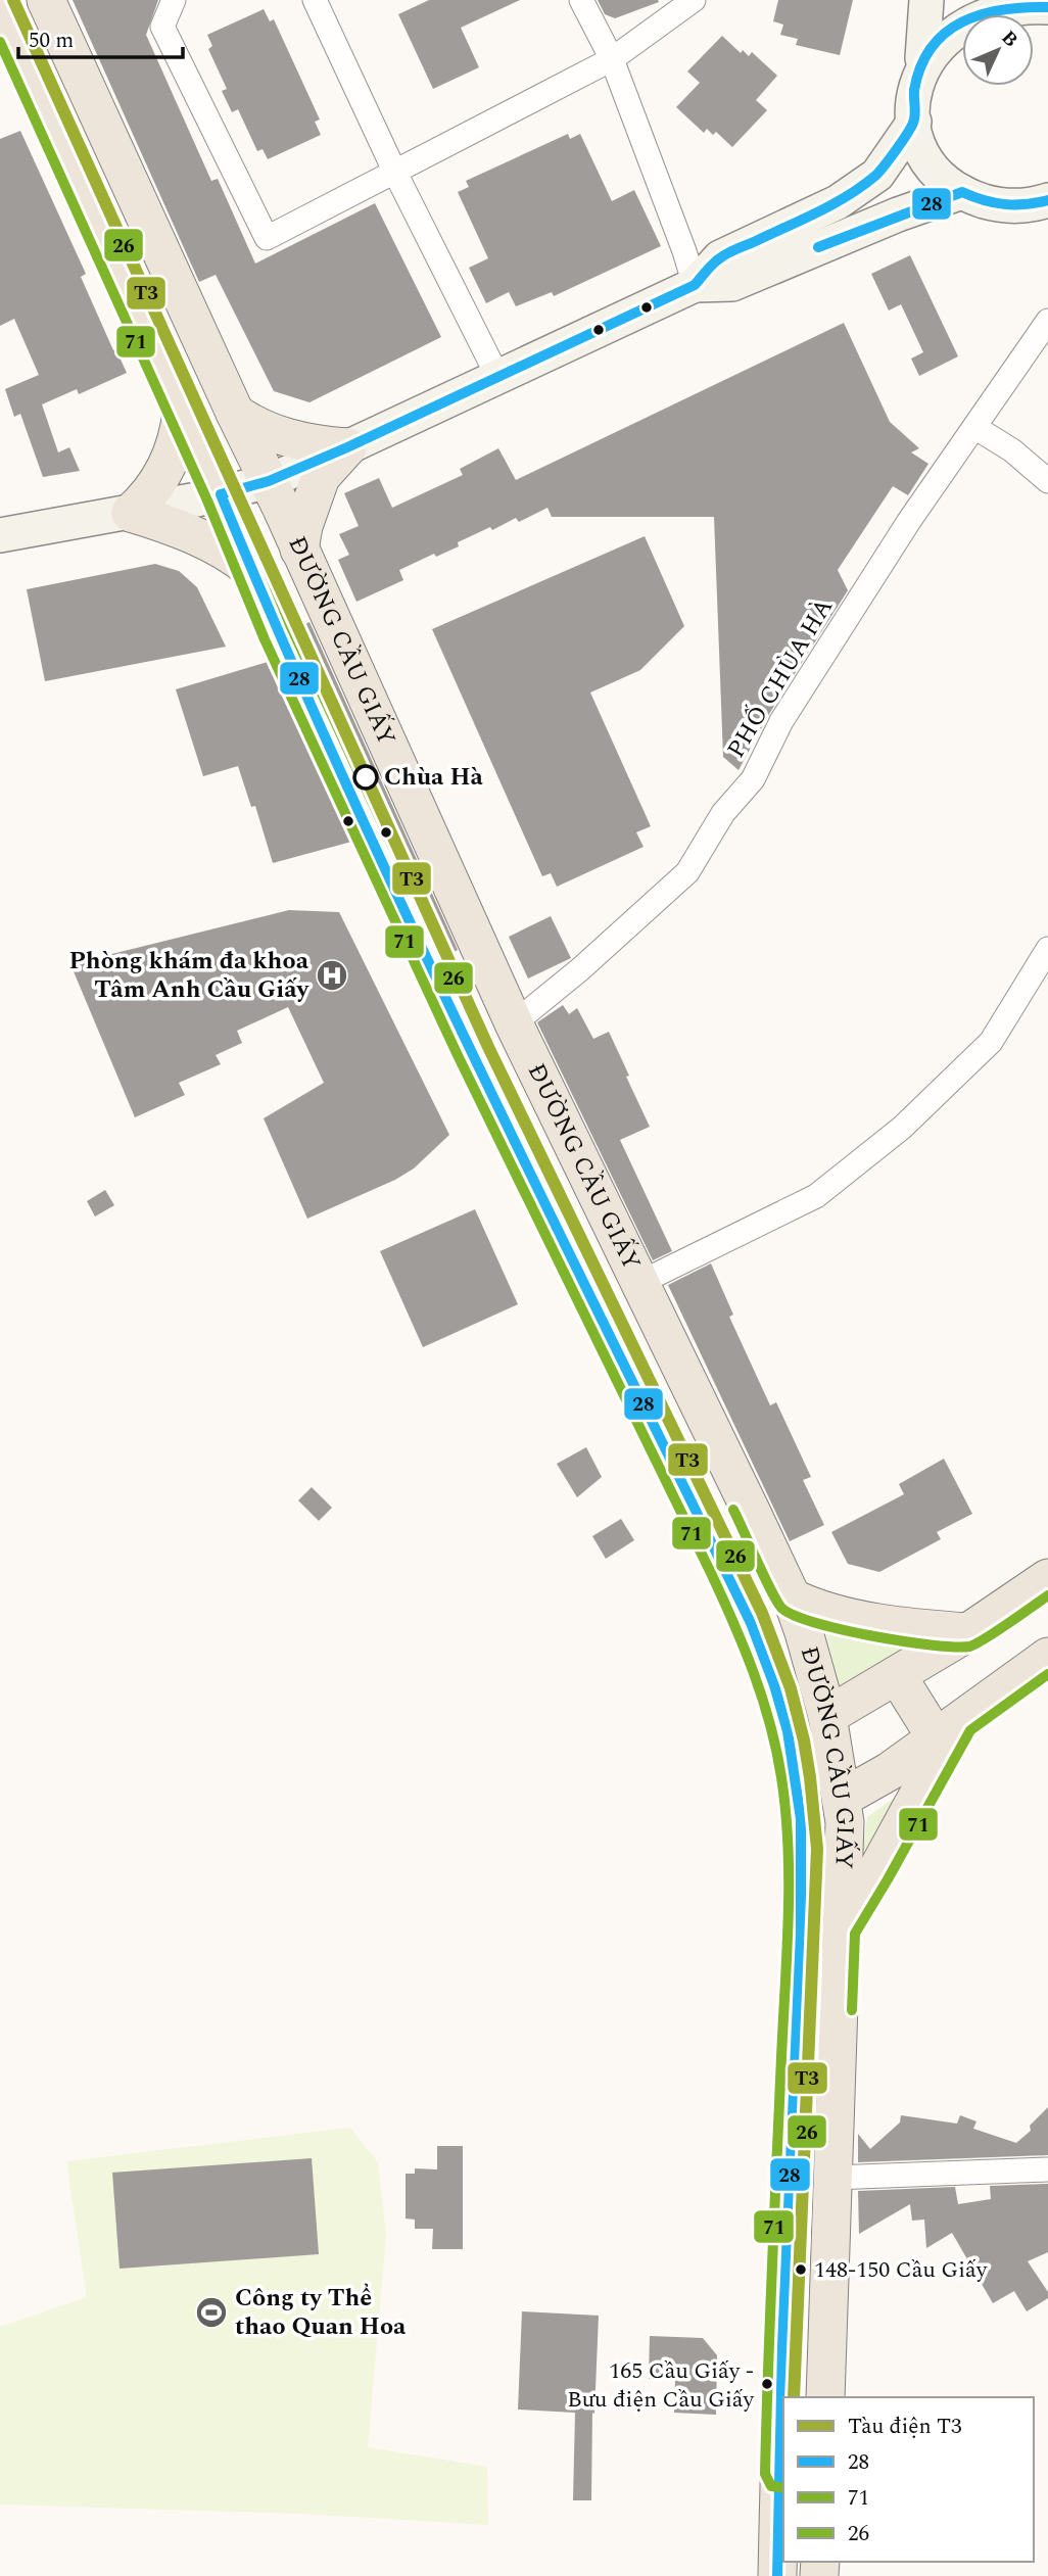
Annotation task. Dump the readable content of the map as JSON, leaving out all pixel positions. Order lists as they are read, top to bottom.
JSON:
{
  "streets": {
    "main road": ["ĐƯỜNG CẦU GIẤY"],
    "street": ["PHỐ CHÙA HÀ"]
  },
  "crossings": [
    ["ĐƯỜNG CẦU GIẤY", "PHỐ CHÙA HÀ"]
  ],
  "places": {
    "other": ["Chùa Hà", "148-150 Cầu Giấy", "165 Cầu Giấy - Bưu điện Cầu Giấy"],
    "hospital": ["Phòng khám đa khoa Tâm Anh Cầu Giấy"],
    "sports": ["Công ty Thể thao Quan Hoa"]
  },
  "lines": [
    "metro line T3",
    "transit line 26",
    "transit line 28",
    "transit line 71"
  ],
  "legend": [
    "Tàu điện T3",
    "28",
    "71",
    "26"
  ],
  "scale_bar": "50 m",
  "north": "top right"
}
